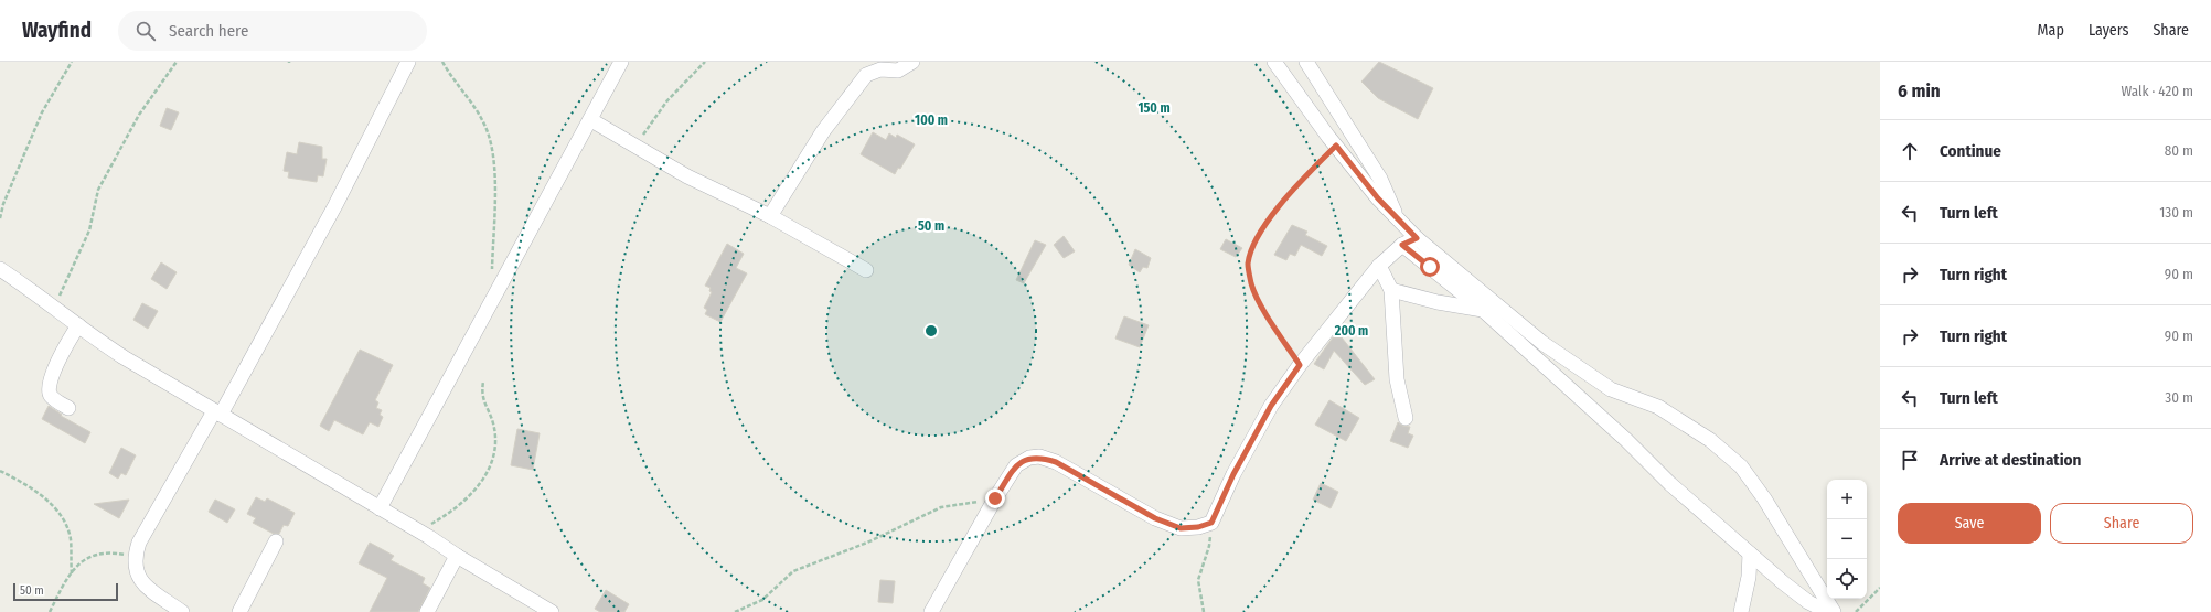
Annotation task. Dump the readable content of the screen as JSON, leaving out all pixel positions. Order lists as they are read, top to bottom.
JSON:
{
  "scale_bar": "50 m",
  "page": {
    "header": "Wayfind",
    "search": "Search here",
    "nav": ["Map", "Layers", "Share"],
    "heading": ["6 min", "Walk · 420 m"],
    "list": [
      ["Continue", "80 m"],
      ["Turn left", "130 m"],
      ["Turn right", "90 m"],
      ["Turn right", "90 m"],
      ["Turn left", "30 m"],
      "Arrive at destination"
    ],
    "map_buttons": ["+", "−"],
    "buttons": ["Save", "Share"],
    "scale": "50 m"
  },
  "rings": [
    "150 m",
    "100 m",
    "50 m",
    "200 m"
  ]
}
